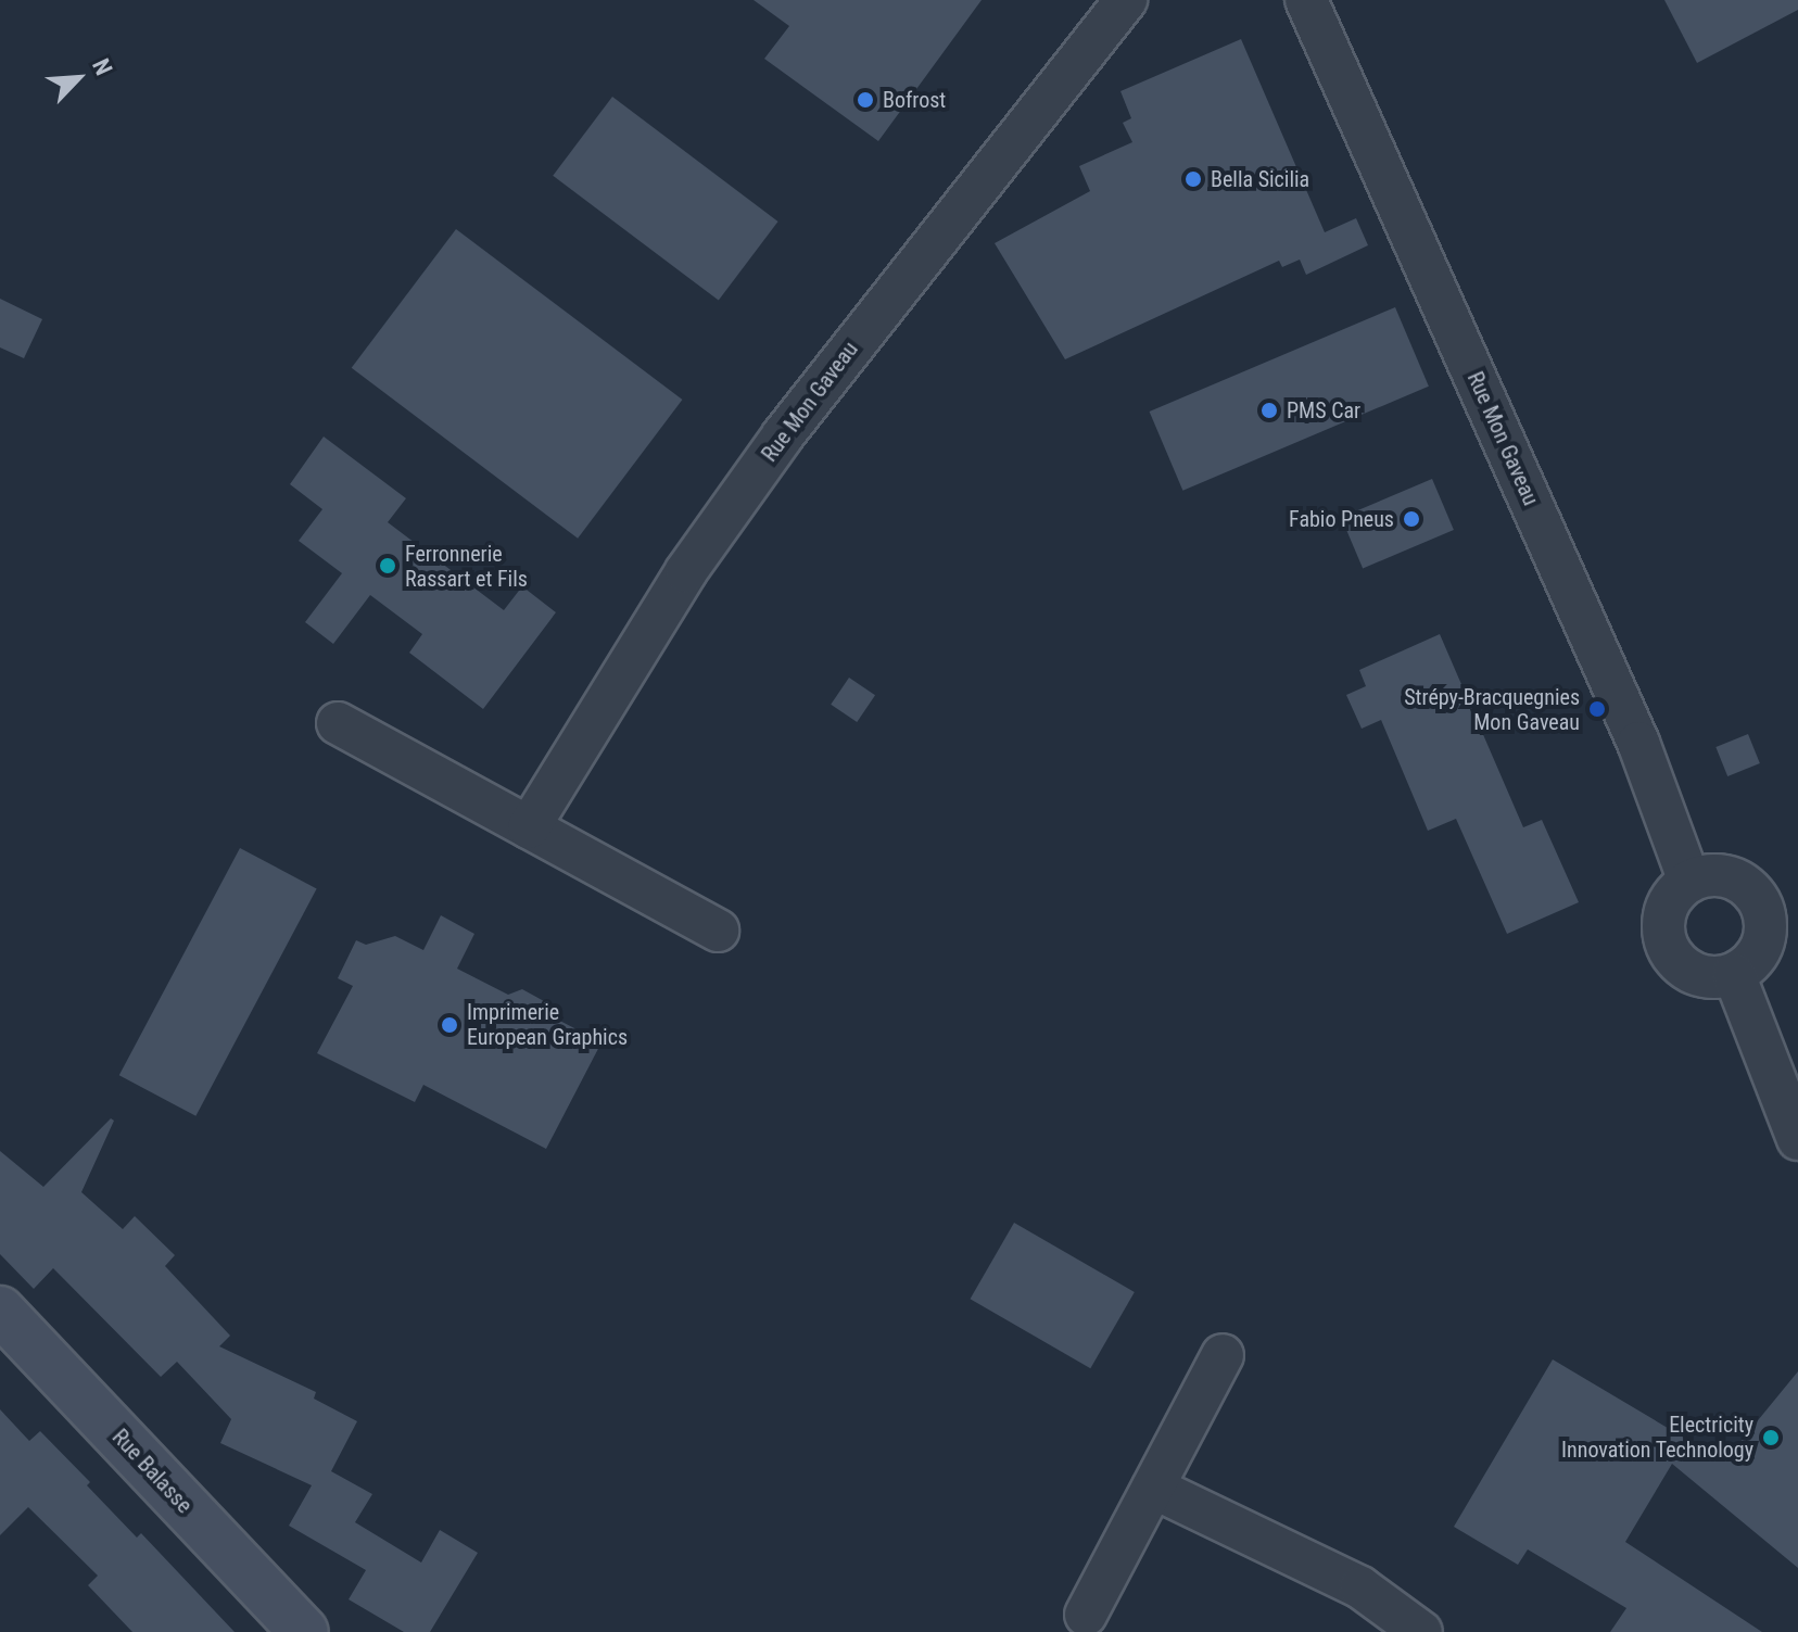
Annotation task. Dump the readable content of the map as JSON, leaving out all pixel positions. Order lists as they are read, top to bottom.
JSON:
{
  "streets": {
    "street": ["Rue Mon Gaveau", "Rue Balasse"]
  },
  "places": [
    "Bofrost",
    "Bella Sicilia",
    "PMS Car",
    "Fabio Pneus",
    "Ferronnerie Rassart et Fils",
    "Strépy-Bracquegnies Mon Gaveau",
    "Imprimerie European Graphics",
    "Electricity Innovation Technology"
  ],
  "north": "top right"
}
